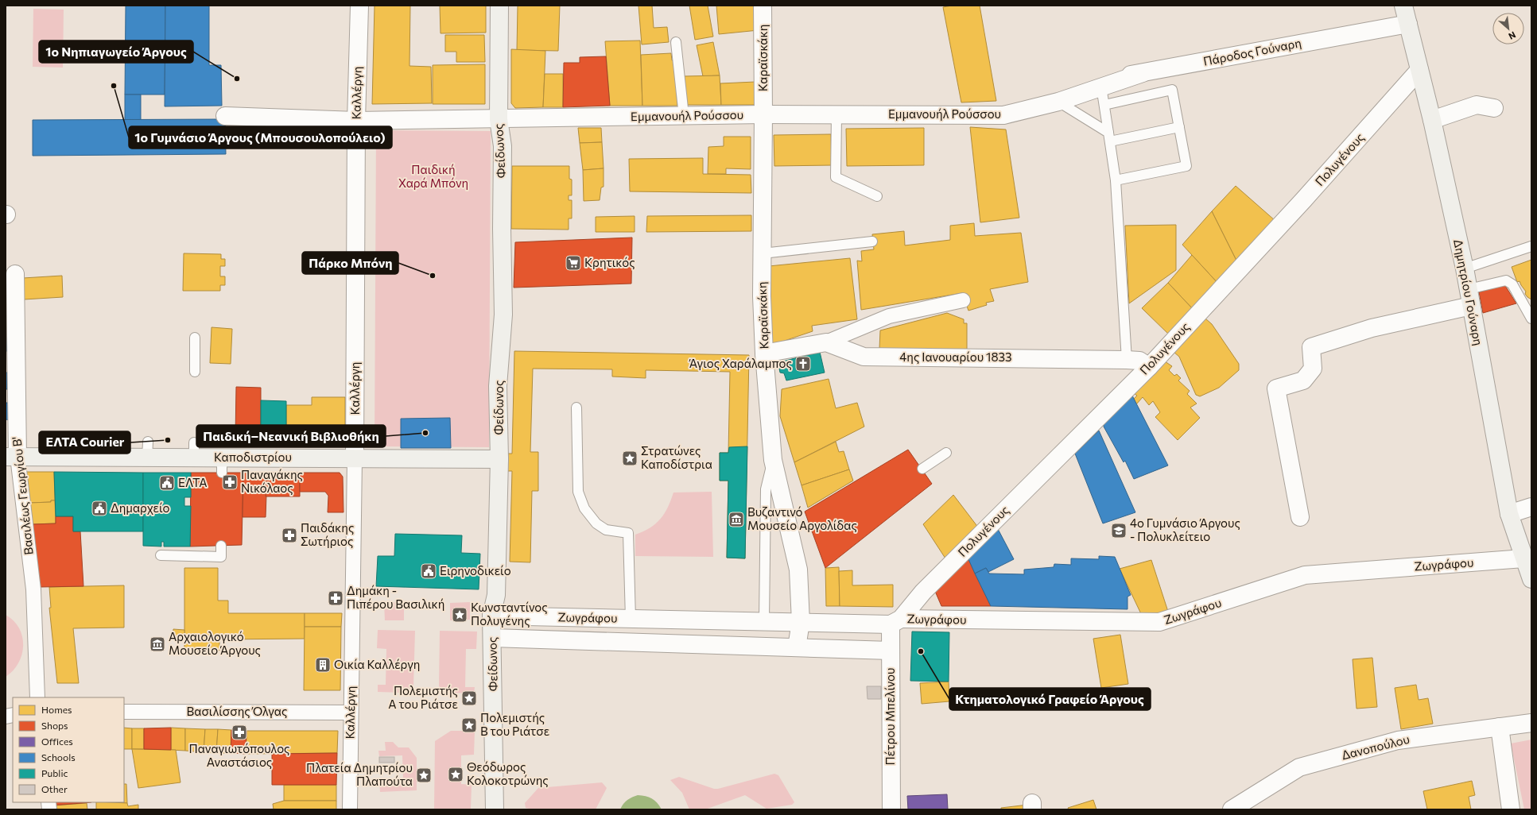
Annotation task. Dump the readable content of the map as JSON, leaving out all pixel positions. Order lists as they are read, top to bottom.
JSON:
{
  "streets": {
    "main road": ["Φείδωνος", "Δημητρίου Γούναρη", "Καποδιστρίου"],
    "street": [
      "Πάροδος Γούναρη",
      "Καραϊσκάκη",
      "Καλλέργη",
      "Εμμανουήλ Ρούσσου",
      "Πολυγένους",
      "4ης Ιανουαρίου 1833",
      "Βασιλέως Γεωργίου Β'",
      "Ζωγράφου",
      "Βασιλίσσης Όλγας",
      "Πέτρου Μπελίνου",
      "Δανοπούλου"
    ]
  },
  "crossings": [
    ["Πάροδος Γούναρη", "Εμμανουήλ Ρούσσου"],
    ["Πάροδος Γούναρη", "Δημητρίου Γούναρη"],
    ["Καραϊσκάκη", "Εμμανουήλ Ρούσσου"],
    ["Καραϊσκάκη", "Ζωγράφου"],
    ["Καλλέργη", "Εμμανουήλ Ρούσσου"],
    ["Καλλέργη", "Καποδιστρίου"],
    ["Καλλέργη", "Βασιλίσσης Όλγας"],
    ["Εμμανουήλ Ρούσσου", "Φείδωνος"],
    ["Φείδωνος", "Καποδιστρίου"],
    ["Φείδωνος", "Ζωγράφου"],
    ["Πολυγένους", "Δημητρίου Γούναρη"],
    ["Πολυγένους", "4ης Ιανουαρίου 1833"],
    ["Πολυγένους", "Ζωγράφου"],
    ["Πολυγένους", "Πέτρου Μπελίνου"],
    ["Δημητρίου Γούναρη", "Ζωγράφου"],
    ["Καποδιστρίου", "Βασιλέως Γεωργίου Β'"],
    ["Ζωγράφου", "Πέτρου Μπελίνου"]
  ],
  "parks": ["Παιδική Χαρά Μπόνη"],
  "places": {
    "other": [
      "1ο Νηπιαγωγείο Άργους",
      "1ο Γυμνάσιο Άργους (Μπουσουλοπούλειο)",
      "Πάρκο Μπόνη",
      "Παιδική–Νεανική Βιβλιοθήκη",
      "ΕΛΤΑ Courier",
      "Κτηματολογικό Γραφείο Άργους"
    ],
    "supermarket": ["Κρητικός"],
    "church": ["Άγιος Χαράλαμπος"],
    "place": [
      "Στρατώνες Καποδίστρια",
      "Κωνσταντίνος Πολυγένης",
      "Πολεμιστής Α του Ριάτσε",
      "Πολεμιστής Β του Ριάτσε",
      "Θεόδωρος Κολοκοτρώνης",
      "Πλατεία Δημητρίου Πλαπούτα"
    ],
    "pharmacy": [
      "Παναγάκης Νικόλαος",
      "Παιδάκης Σωτήριος",
      "Δημάκη - Πιπέρου Βασιλική",
      "Παναγιωτόπουλος Αναστάσιος"
    ],
    "public building": ["ΕΛΤΑ", "Δημαρχείο", "Ειρηνοδικείο"],
    "museum": ["Βυζαντινό Μουσείο Αργολίδας", "Αρχαιολογικό Μουσείο Άργους"],
    "school or university": ["4ο Γυμνάσιο Άργους - Πολυκλείτειο"],
    "building": ["Οικία Καλλέργη"]
  },
  "legend": [
    "Homes",
    "Shops",
    "Offices",
    "Schools",
    "Public",
    "Other"
  ],
  "north": "bottom right"
}
